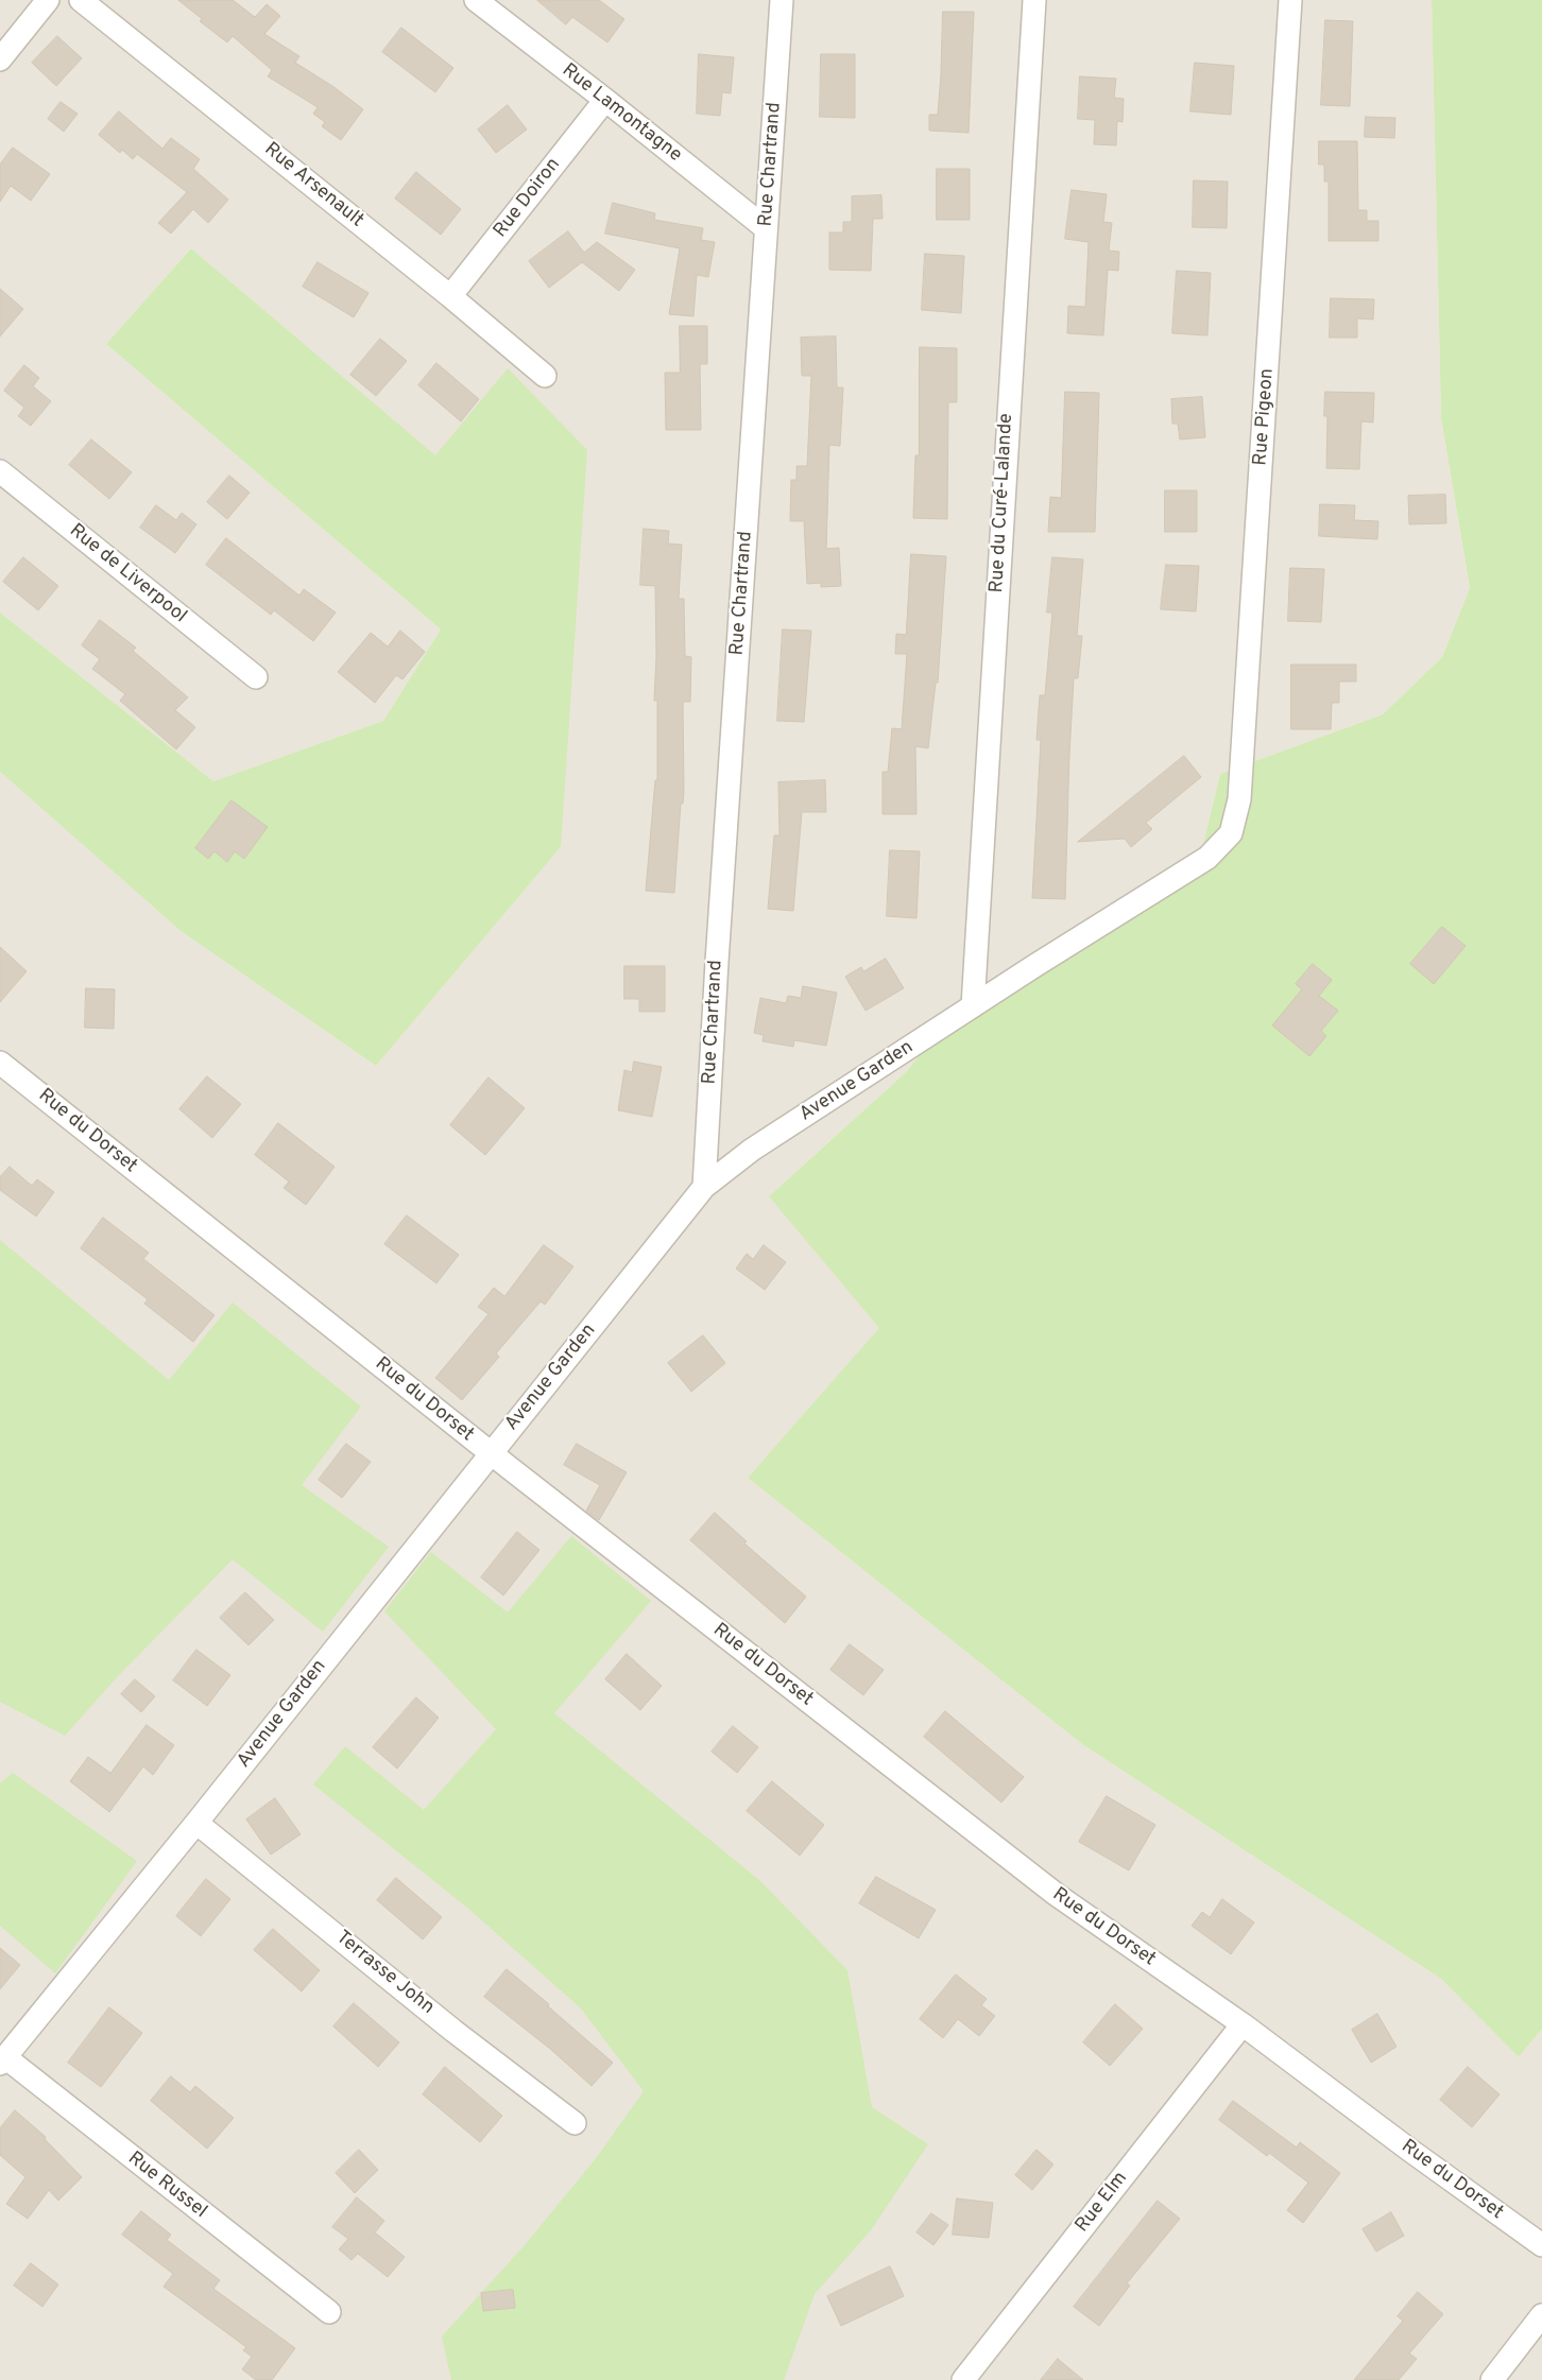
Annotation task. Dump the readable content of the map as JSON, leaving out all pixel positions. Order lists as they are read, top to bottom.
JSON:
{
  "streets": {
    "street": [
      "Rue Lamontagne",
      "Rue Chartrand",
      "Rue Arsenault",
      "Rue Doiron",
      "Rue Pigeon",
      "Rue du Curé-Lalande",
      "Rue de Liverpool",
      "Avenue Garden",
      "Rue du Dorset",
      "Terrasse John",
      "Rue Russel",
      "Rue Elm"
    ]
  },
  "crossings": [
    ["Rue Lamontagne", "Rue Chartrand"],
    ["Rue Lamontagne", "Rue Doiron"],
    ["Rue Chartrand", "Avenue Garden"],
    ["Rue Arsenault", "Rue Doiron"],
    ["Rue Pigeon", "Avenue Garden"],
    ["Rue du Curé-Lalande", "Avenue Garden"],
    ["Avenue Garden", "Rue du Dorset"],
    ["Avenue Garden", "Terrasse John"],
    ["Avenue Garden", "Rue Russel"],
    ["Rue du Dorset", "Rue Elm"]
  ]
}
